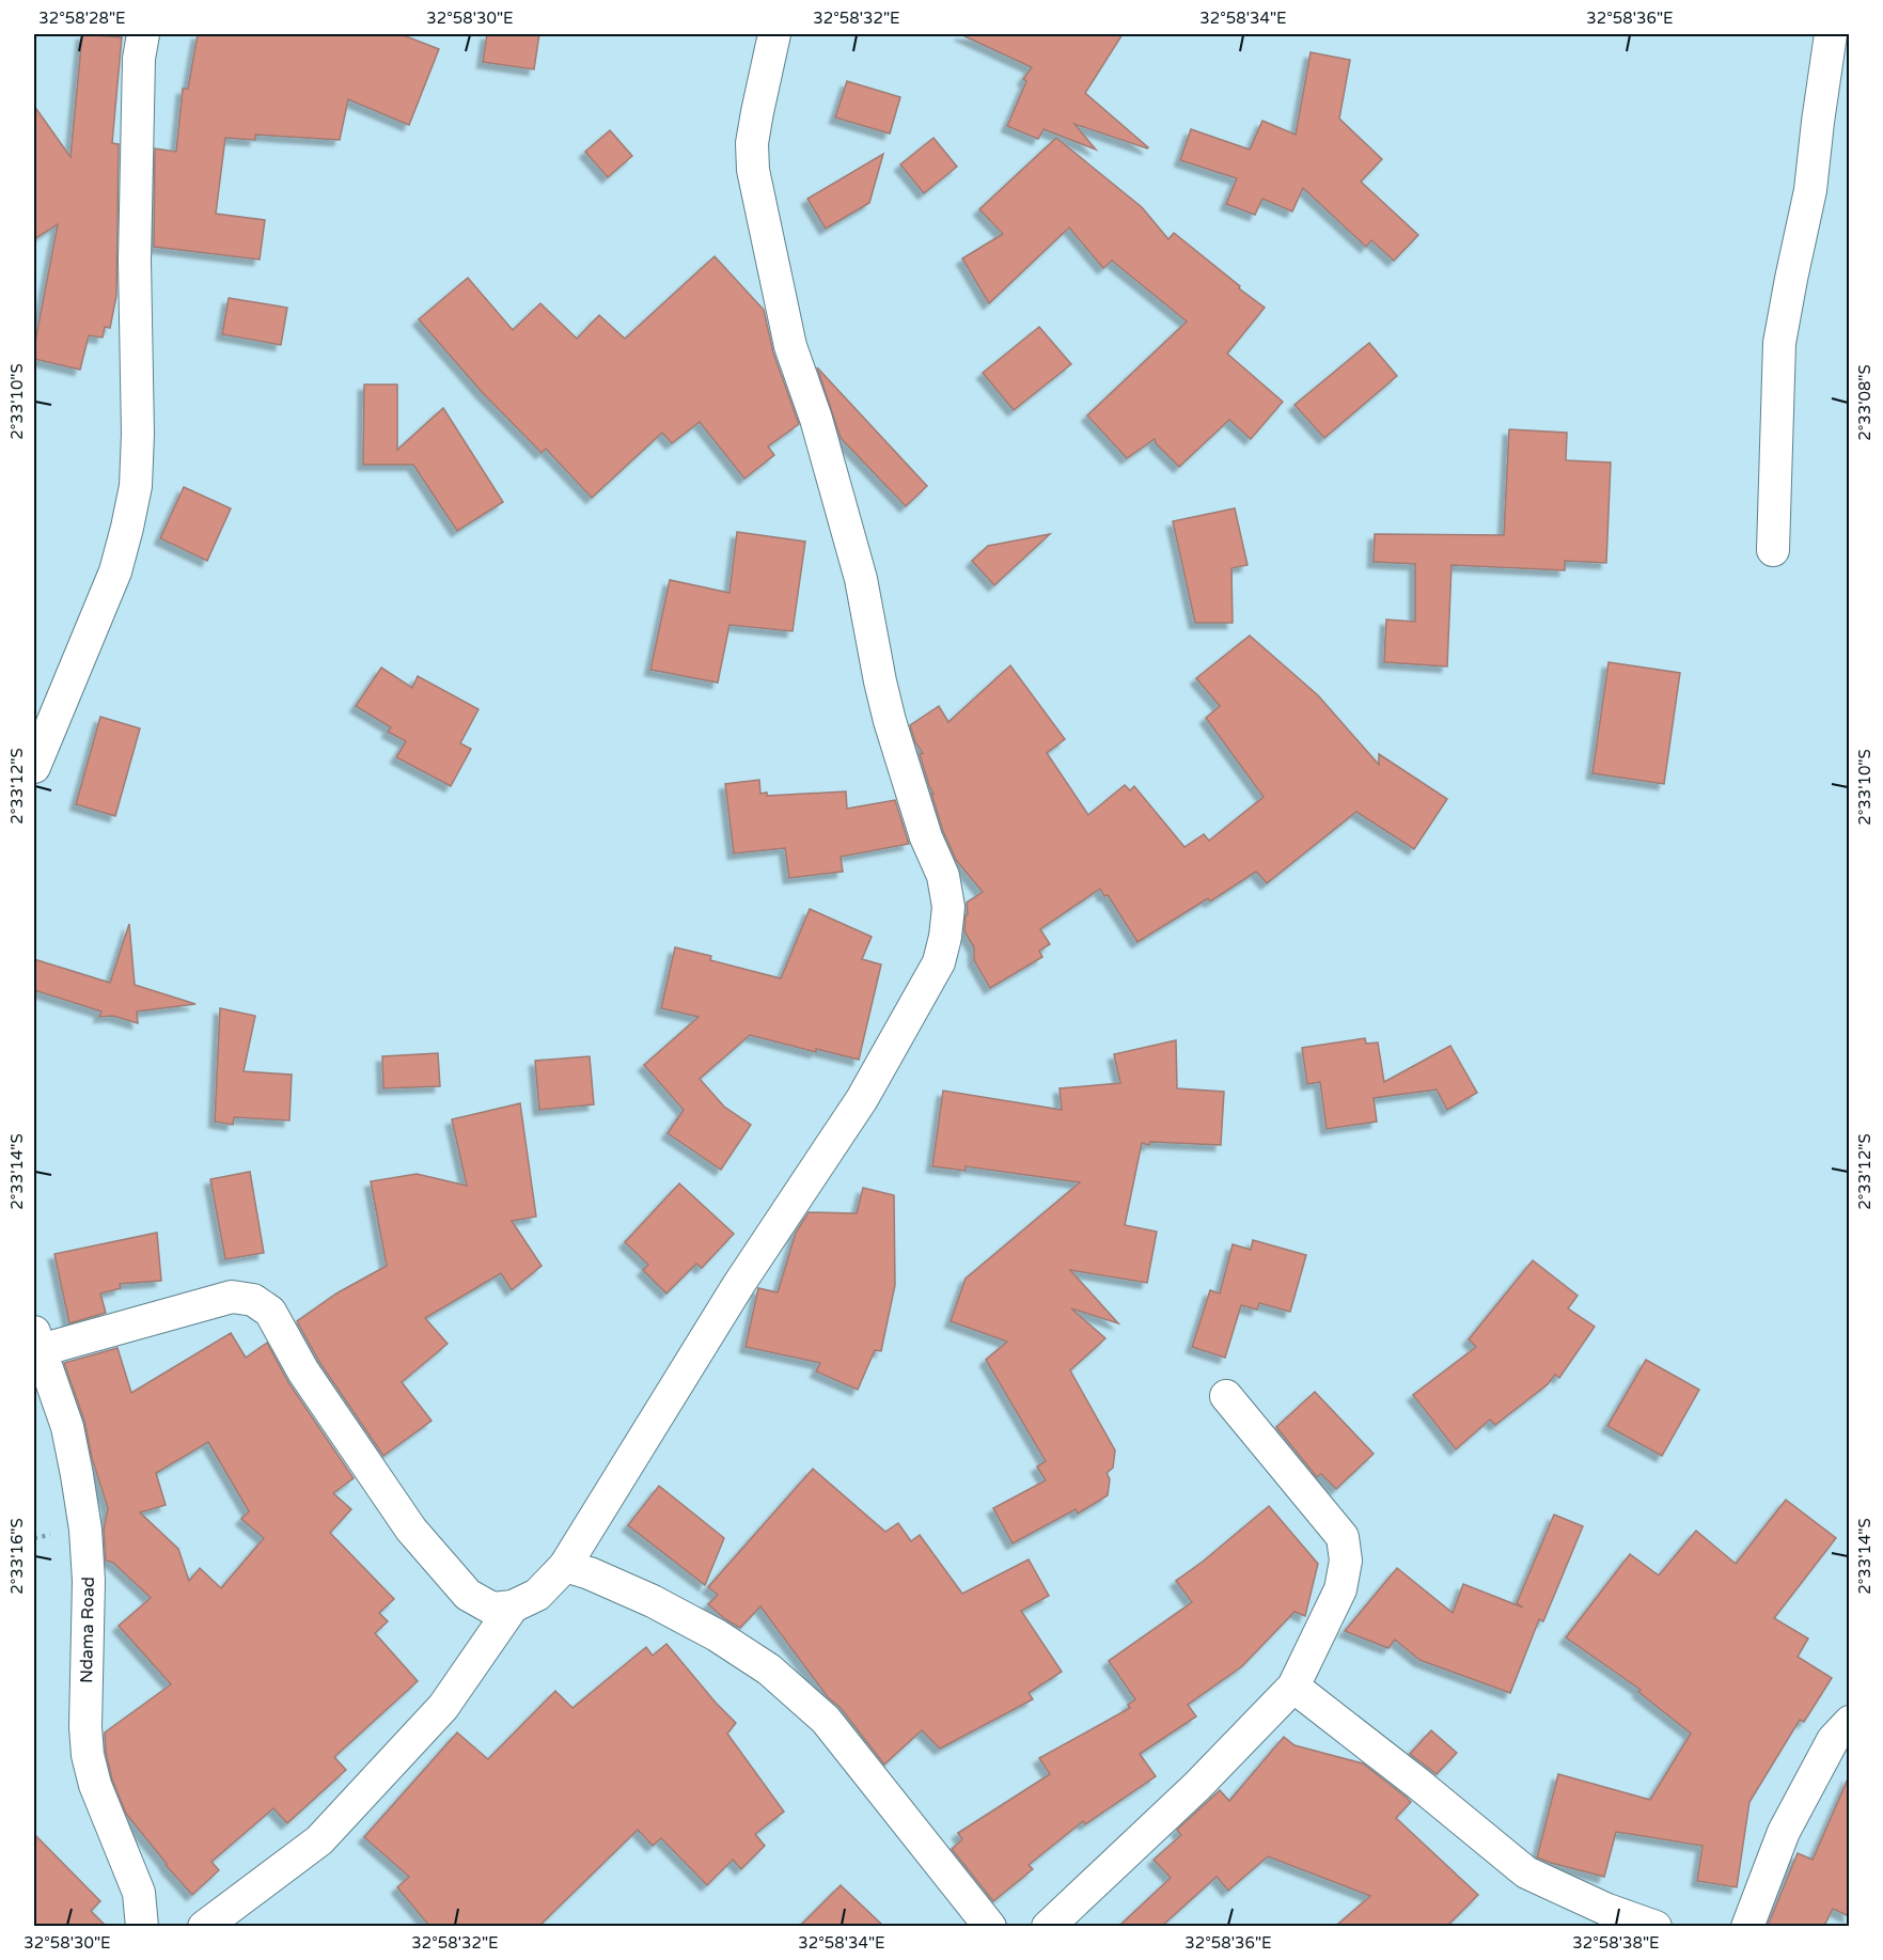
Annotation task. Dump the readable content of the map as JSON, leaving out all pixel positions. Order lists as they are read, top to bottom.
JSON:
{
  "streets": {
    "street": ["Ndama Road"]
  },
  "coordinates": [
    "32°58'28\"E",
    "32°58'30\"E",
    "32°58'32\"E",
    "32°58'34\"E",
    "32°58'36\"E",
    "2°33'10\"S",
    "2°33'08\"S",
    "2°33'12\"S",
    "2°33'14\"S",
    "2°33'16\"S",
    "32°58'38\"E"
  ]
}
